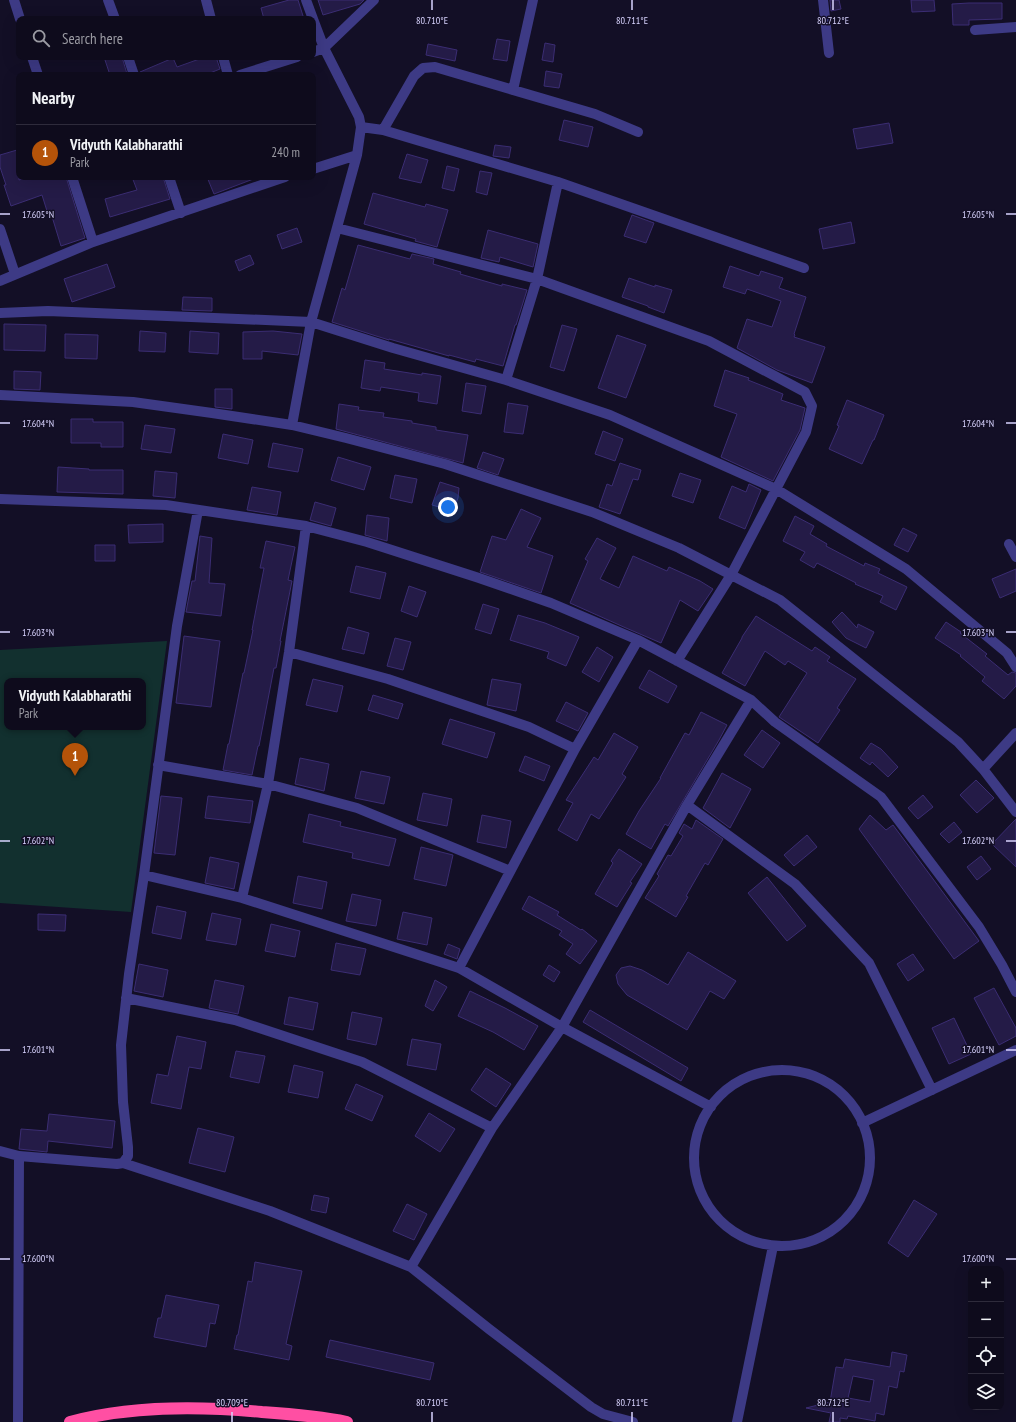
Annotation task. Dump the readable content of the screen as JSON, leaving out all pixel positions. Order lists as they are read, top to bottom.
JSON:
{
  "page": {
    "search": "Search here",
    "heading": "Nearby",
    "list": [
      {
        "mark": "1",
        "name": "Vidyuth Kalabharathi",
        "note": "Park",
        "value": "240 m"
      }
    ],
    "popup": ["Vidyuth Kalabharathi", "Park"],
    "pins": "1",
    "map_buttons": ["+", "−"]
  },
  "coordinates": [
    "80.710°E",
    "80.711°E",
    "80.712°E",
    "17.605°N",
    "17.604°N",
    "17.603°N",
    "17.602°N",
    "17.601°N",
    "17.600°N",
    "80.709°E"
  ]
}
